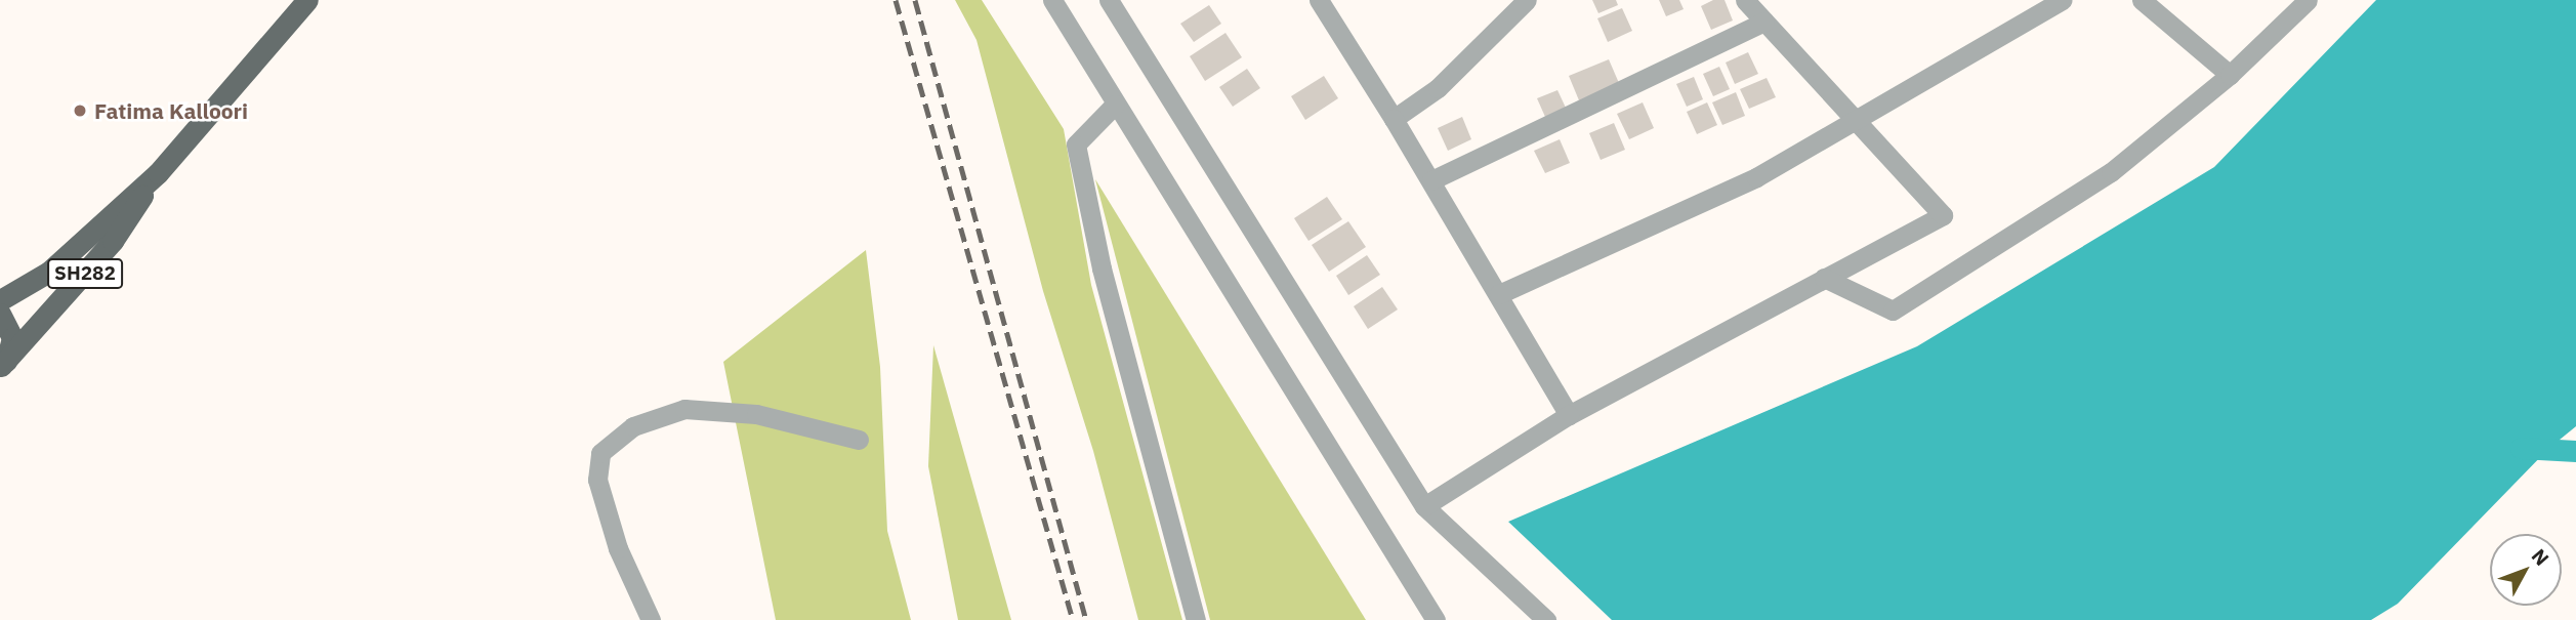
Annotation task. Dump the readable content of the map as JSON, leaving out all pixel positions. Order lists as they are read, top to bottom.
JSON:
{
  "streets": {
    "main road": ["SH282"]
  },
  "places": ["Fatima Kalloori"],
  "north": "top right"
}
